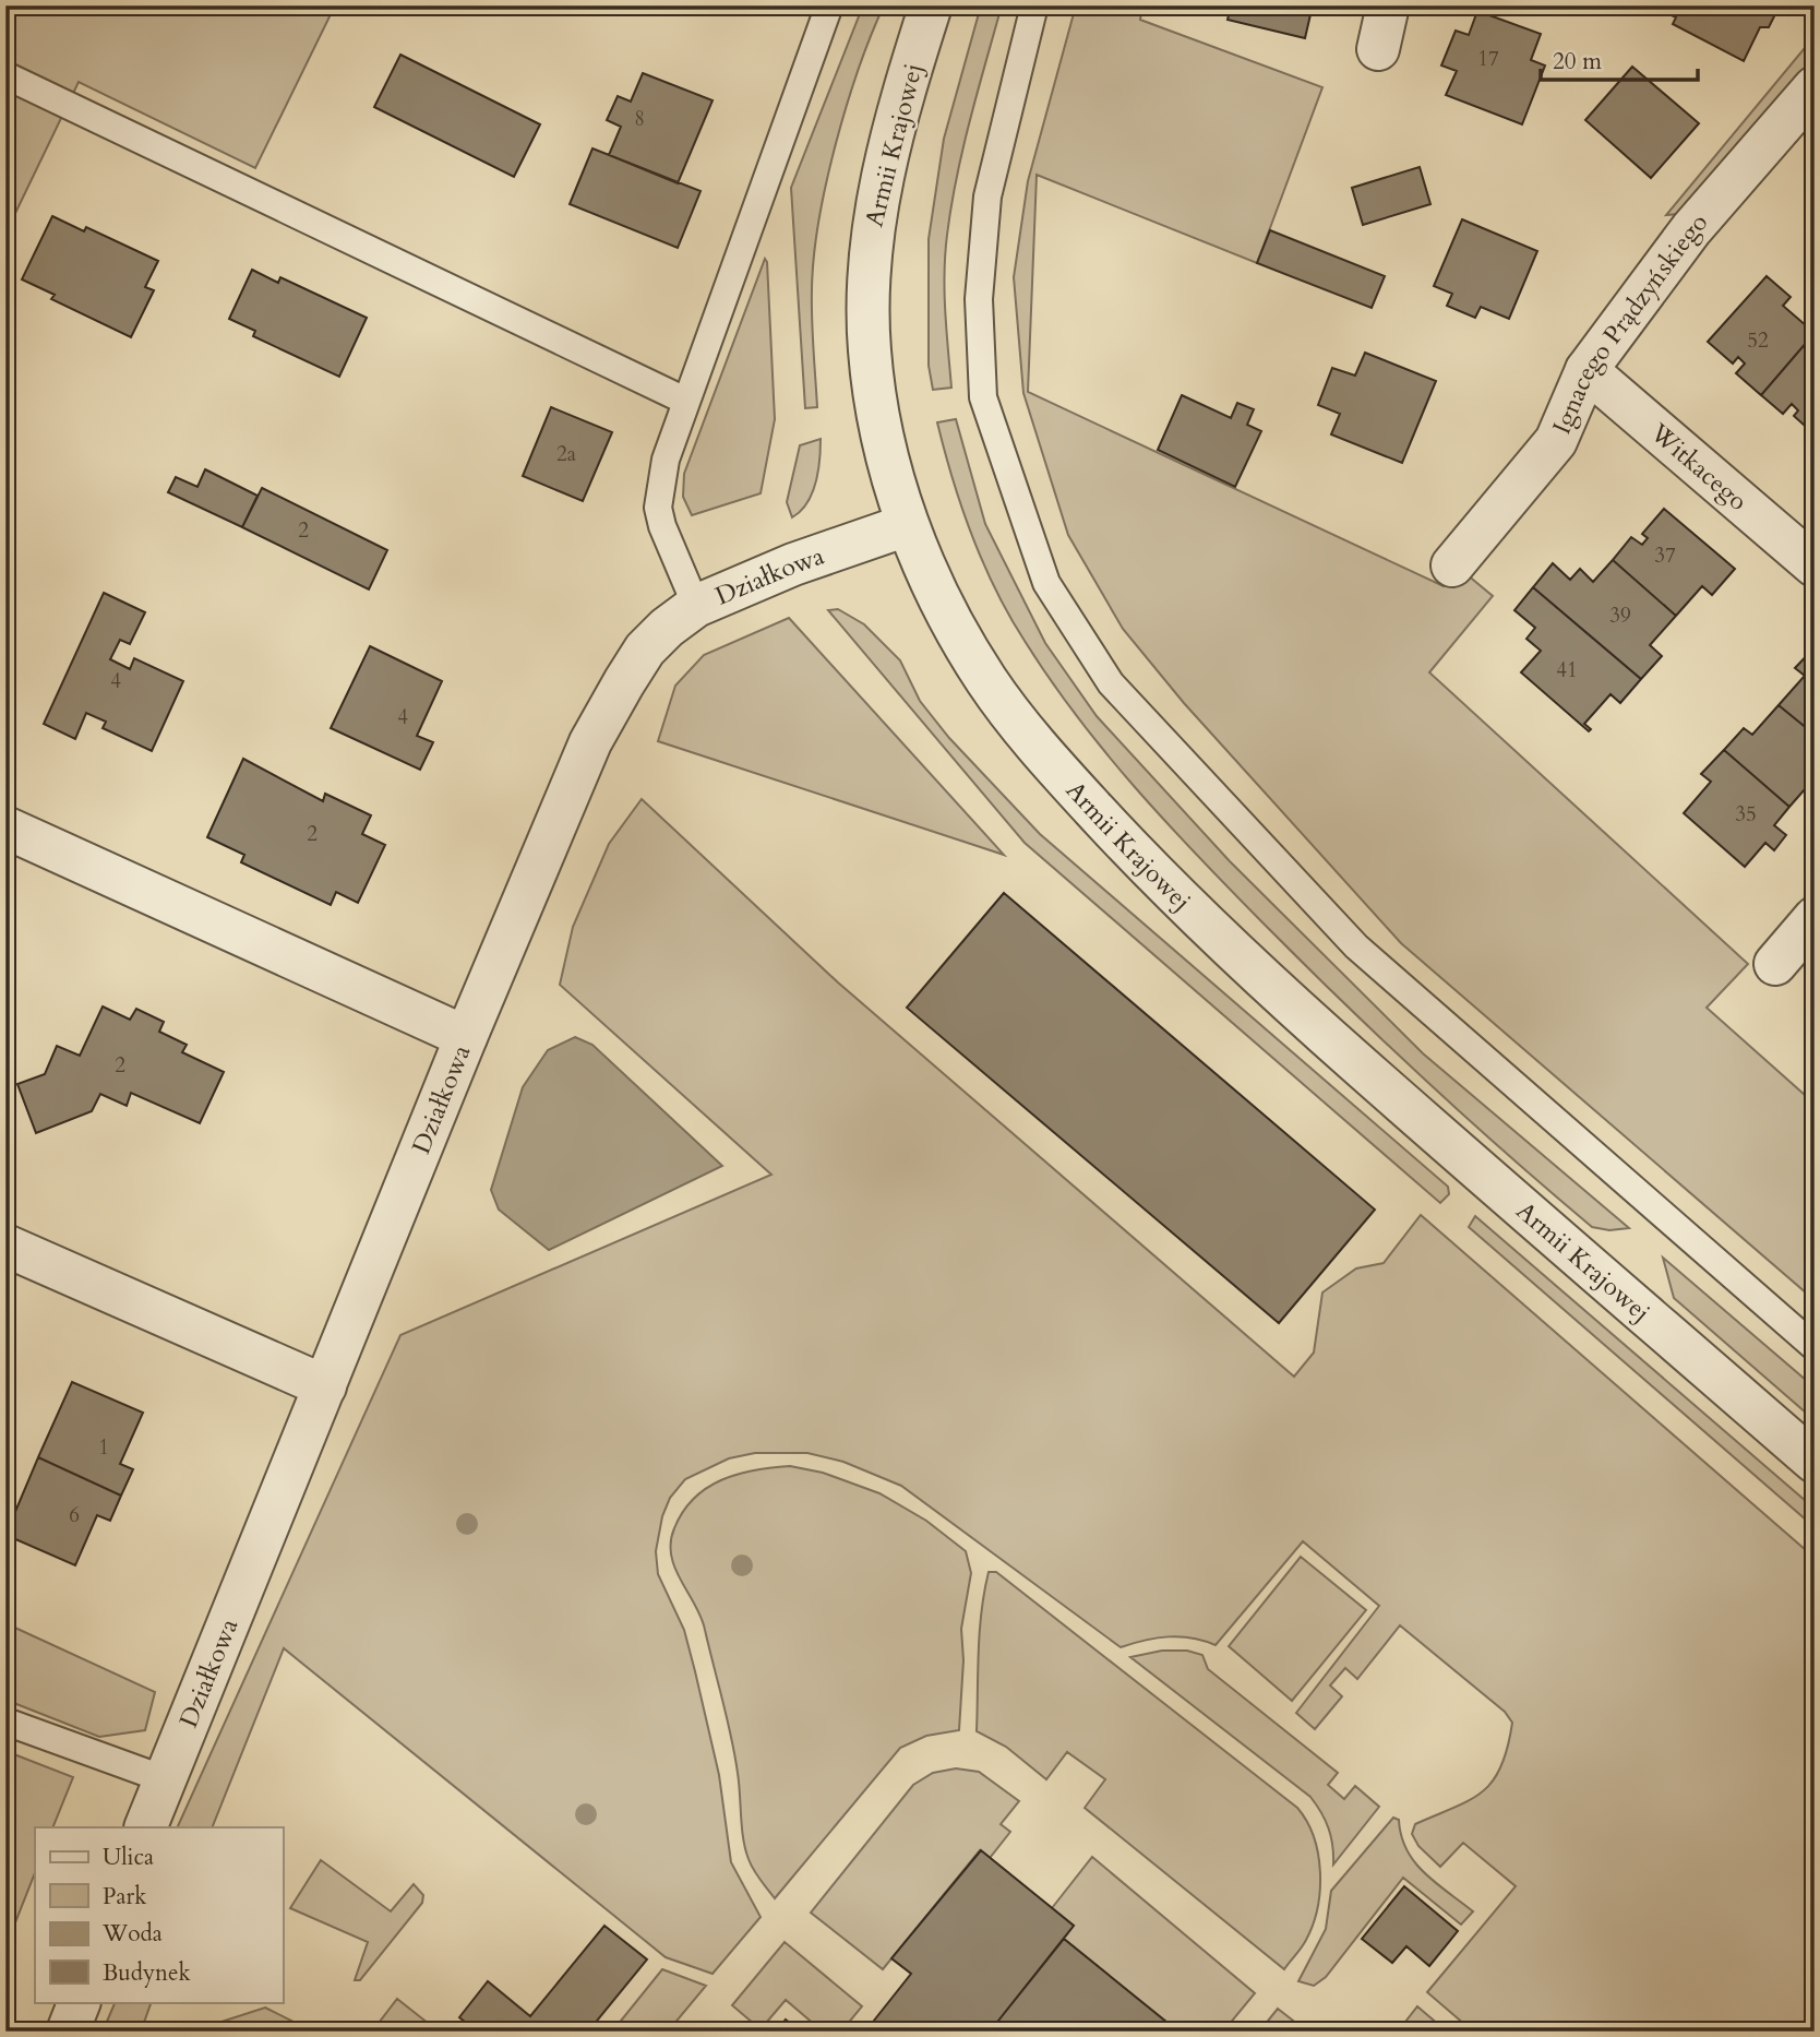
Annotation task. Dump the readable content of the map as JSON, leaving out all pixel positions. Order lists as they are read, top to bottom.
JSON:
{
  "streets": {
    "street": [
      "Armii Krajowej",
      "Ignacego Prądzyńskiego",
      "Witkacego",
      "Działkowa"
    ]
  },
  "crossings": [
    ["Armii Krajowej", "Działkowa"],
    ["Ignacego Prądzyńskiego", "Witkacego"]
  ],
  "house_numbers": [
    "17",
    "8",
    "52",
    "2a",
    "2",
    "37",
    "39",
    "41",
    "4",
    "4",
    "35",
    "2",
    "2",
    "1",
    "6"
  ],
  "legend": [
    "Ulica",
    "Park",
    "Woda",
    "Budynek"
  ],
  "scale_bar": "20 m"
}
